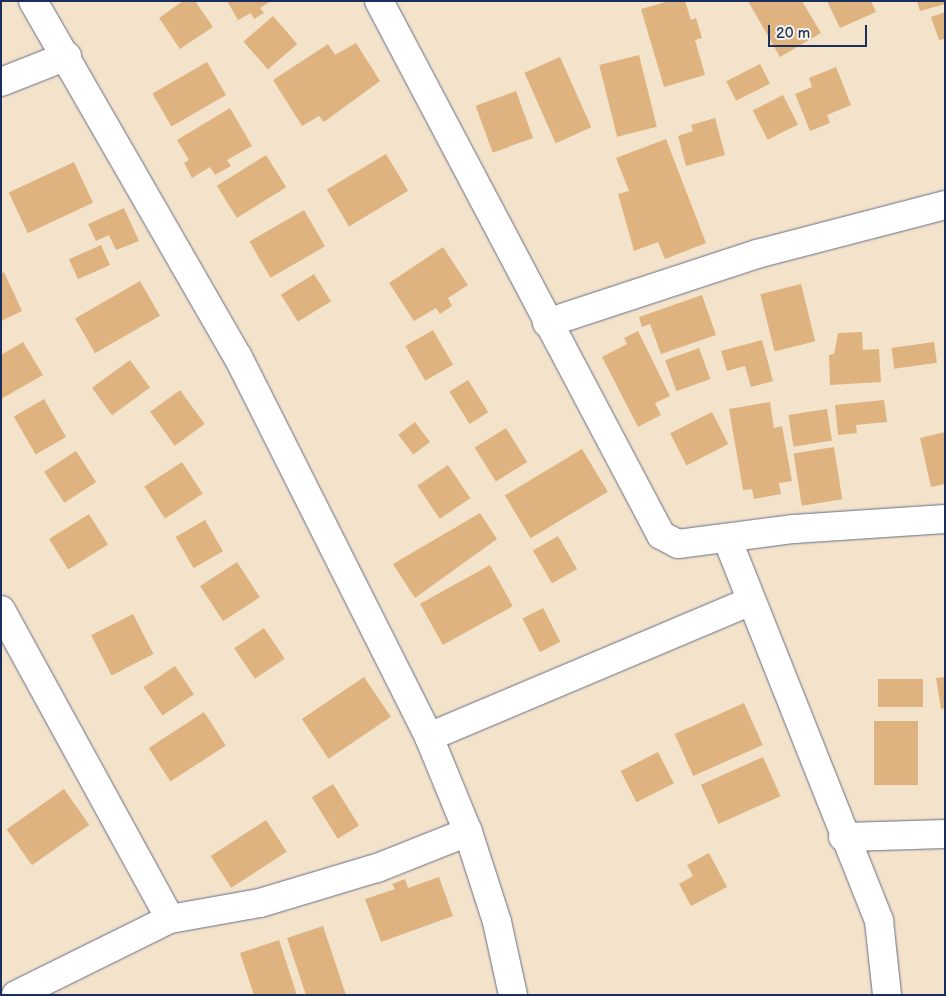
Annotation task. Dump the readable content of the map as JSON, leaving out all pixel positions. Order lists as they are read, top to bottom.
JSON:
{
  "scale_bar": "20 m"
}
